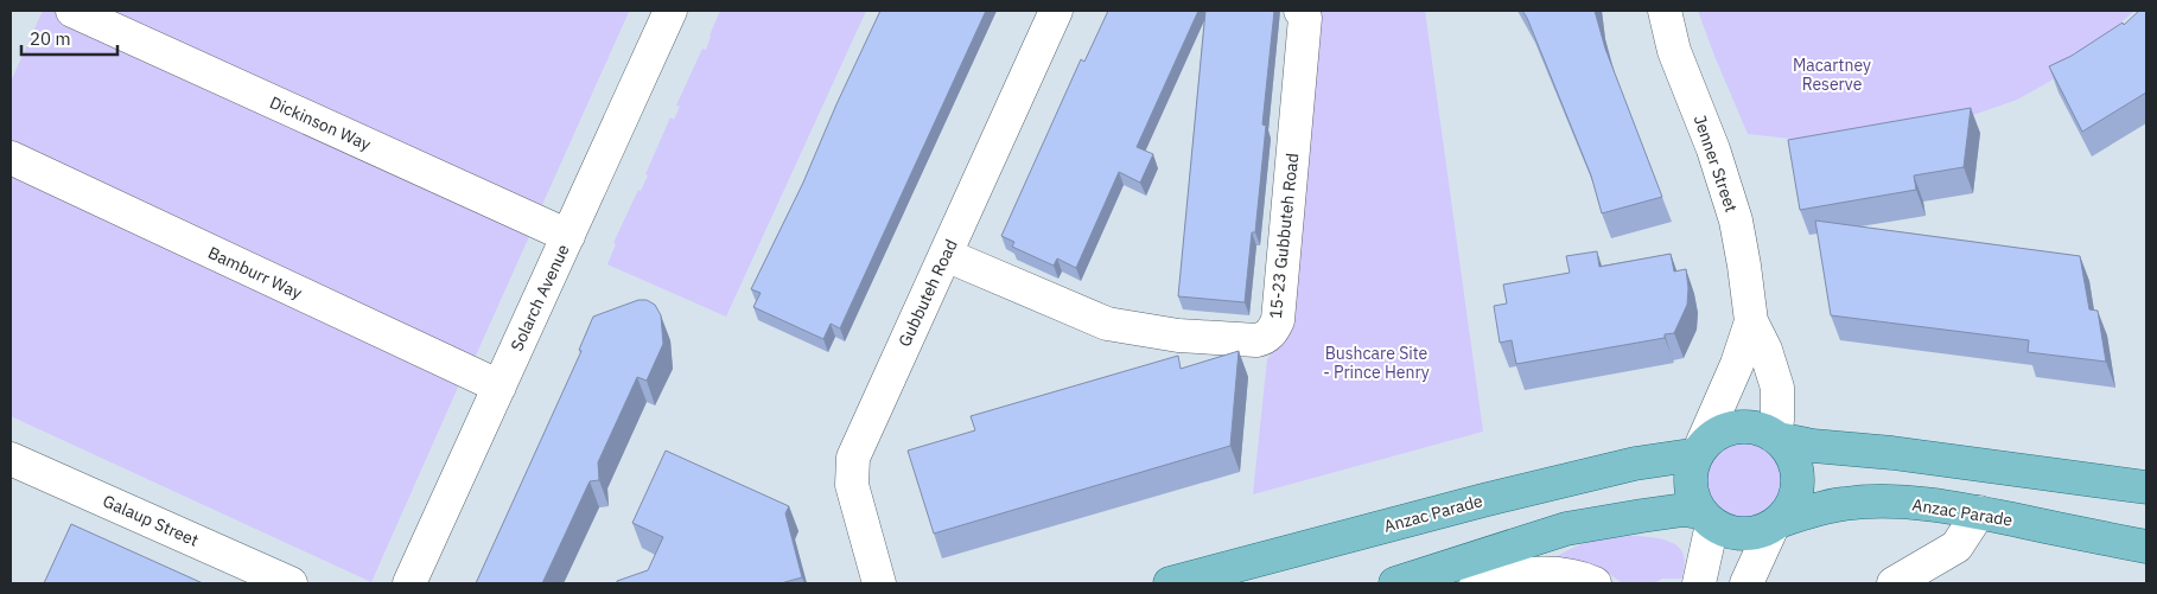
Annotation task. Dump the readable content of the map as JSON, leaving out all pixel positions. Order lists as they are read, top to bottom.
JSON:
{
  "streets": {
    "main road": ["Anzac Parade"],
    "street": [
      "Dickinson Way",
      "Jenner Street",
      "15-23 Gubbuteh Road",
      "Bamburr Way",
      "Gubbuteh Road",
      "Solarch Avenue",
      "Galaup Street"
    ]
  },
  "crossings": [
    ["Dickinson Way", "Solarch Avenue"],
    ["Jenner Street", "Anzac Parade"],
    ["15-23 Gubbuteh Road", "Gubbuteh Road"],
    ["Bamburr Way", "Solarch Avenue"]
  ],
  "parks": ["Macartney Reserve", "Bushcare Site - Prince Henry"],
  "scale_bar": "20 m"
}
